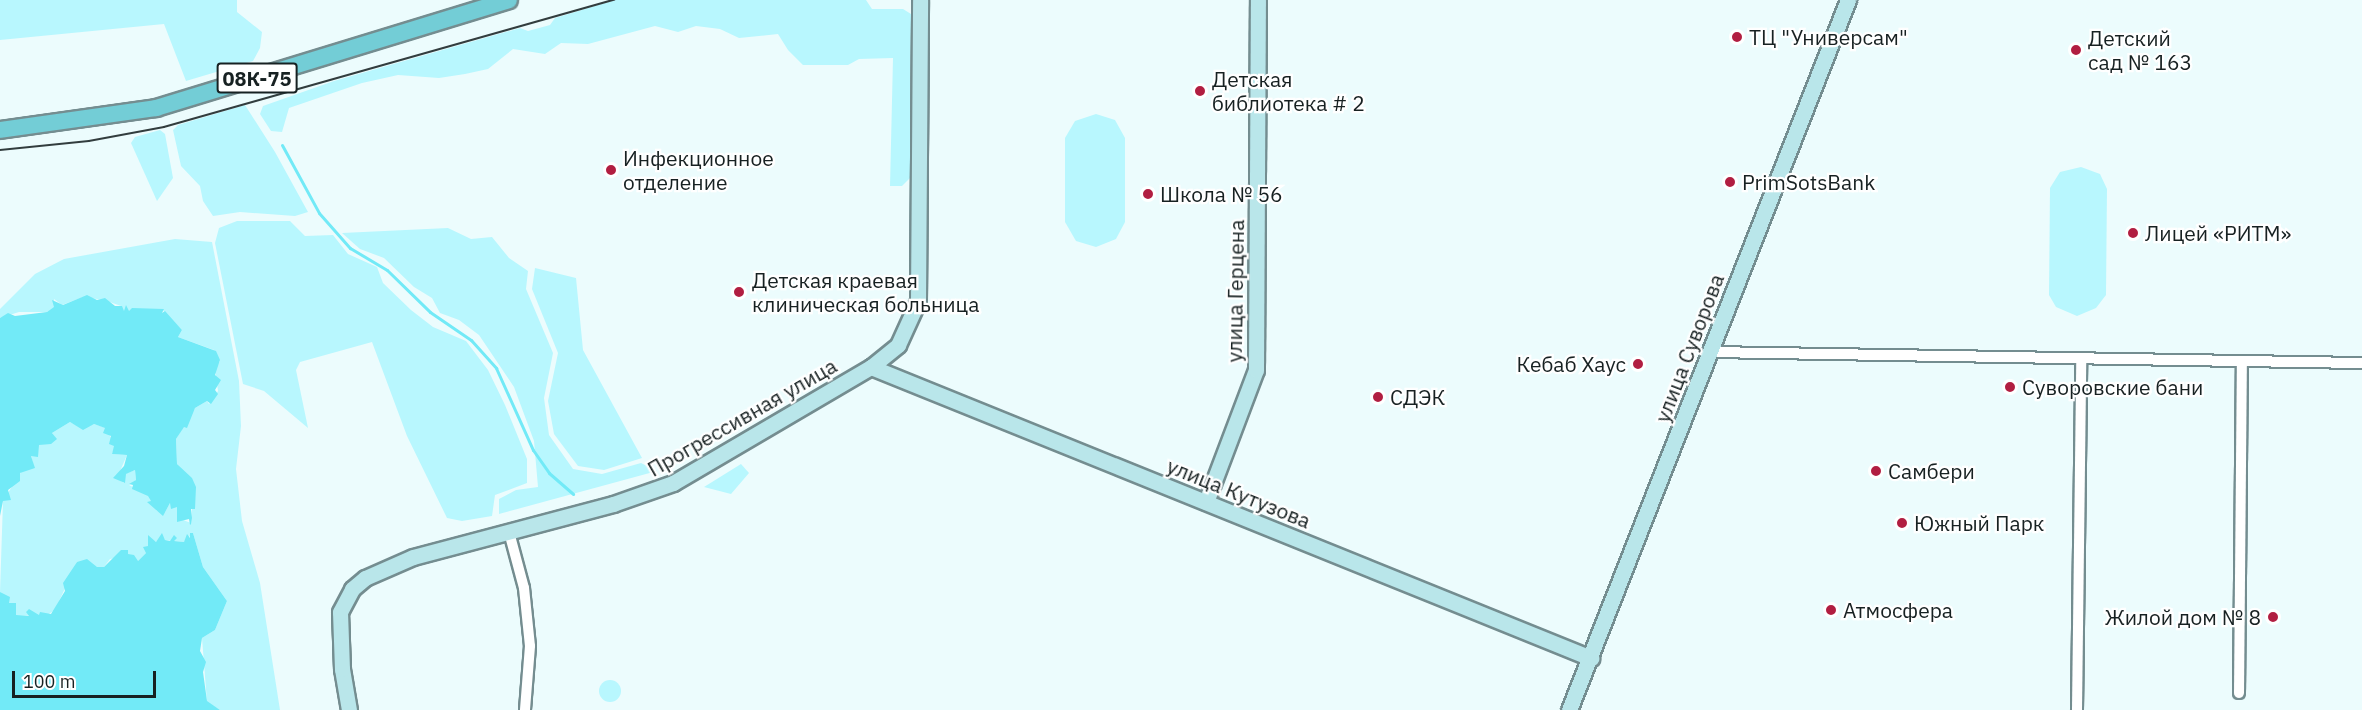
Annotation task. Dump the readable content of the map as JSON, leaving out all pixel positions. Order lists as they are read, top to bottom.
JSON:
{
  "streets": {
    "main road": ["08К-75"],
    "street": [
      "улица Герцена",
      "улица Суворова",
      "Прогрессивная улица",
      "улица Кутузова"
    ]
  },
  "crossings": [
    ["улица Герцена", "улица Кутузова"],
    ["улица Суворова", "улица Кутузова"],
    ["Прогрессивная улица", "улица Кутузова"]
  ],
  "places": [
    "ТЦ \"Универсам\"",
    "Детский сад № 163",
    "Детская библиотека # 2",
    "Инфекционное отделение",
    "PrimSotsBank",
    "Школа № 56",
    "Лицей «РИТМ»",
    "Детская краевая клиническая больница",
    "Кебаб Хаус",
    "Суворовские бани",
    "СДЭК",
    "Самбери",
    "Южный Парк",
    "Атмосфера",
    "Жилой дом № 8"
  ],
  "scale_bar": "100 m"
}
